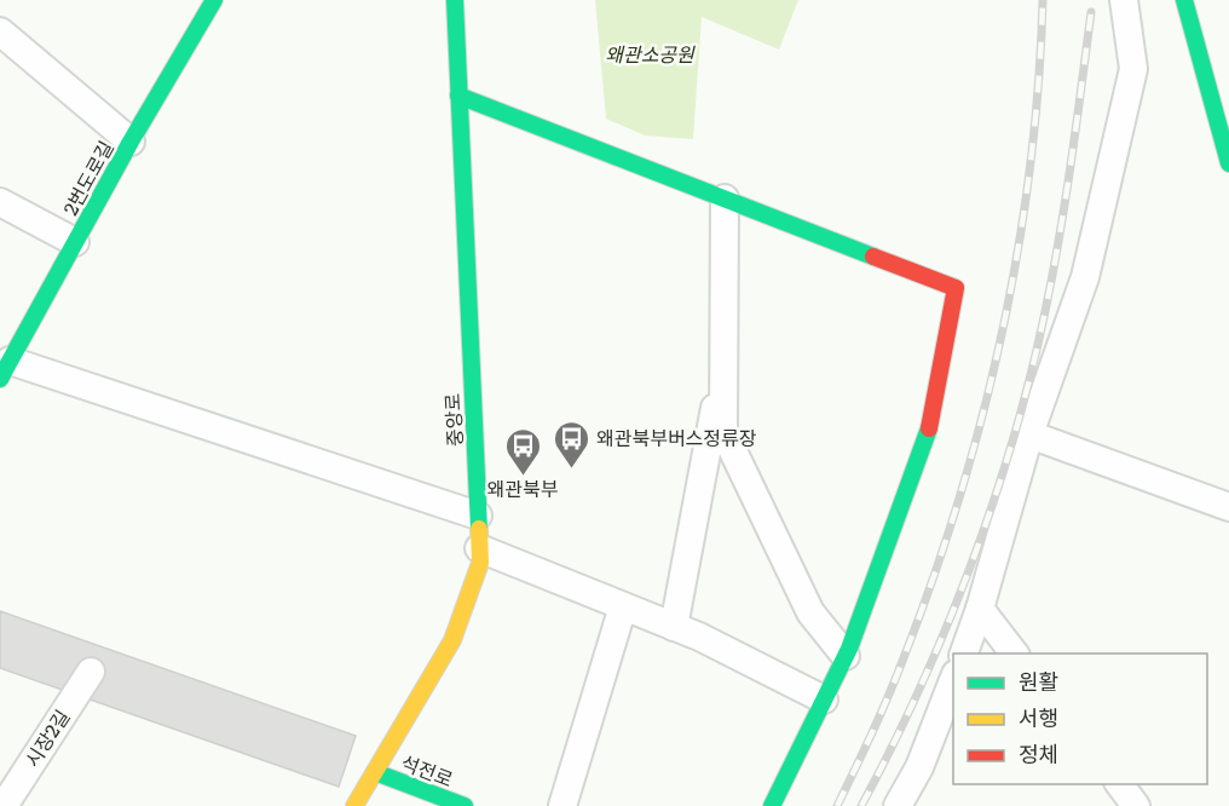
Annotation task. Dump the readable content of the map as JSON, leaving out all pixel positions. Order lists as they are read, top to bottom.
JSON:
{
  "streets": {
    "street": [
      "2번도로길",
      "중앙로",
      "시장2길",
      "석전로"
    ]
  },
  "crossings": [
    ["중앙로", "석전로"]
  ],
  "parks": ["왜관소공원"],
  "places": {
    "bus stop": ["왜관북부버스정류장", "왜관북부"]
  },
  "legend": ["원활", "서행", "정체"]
}
